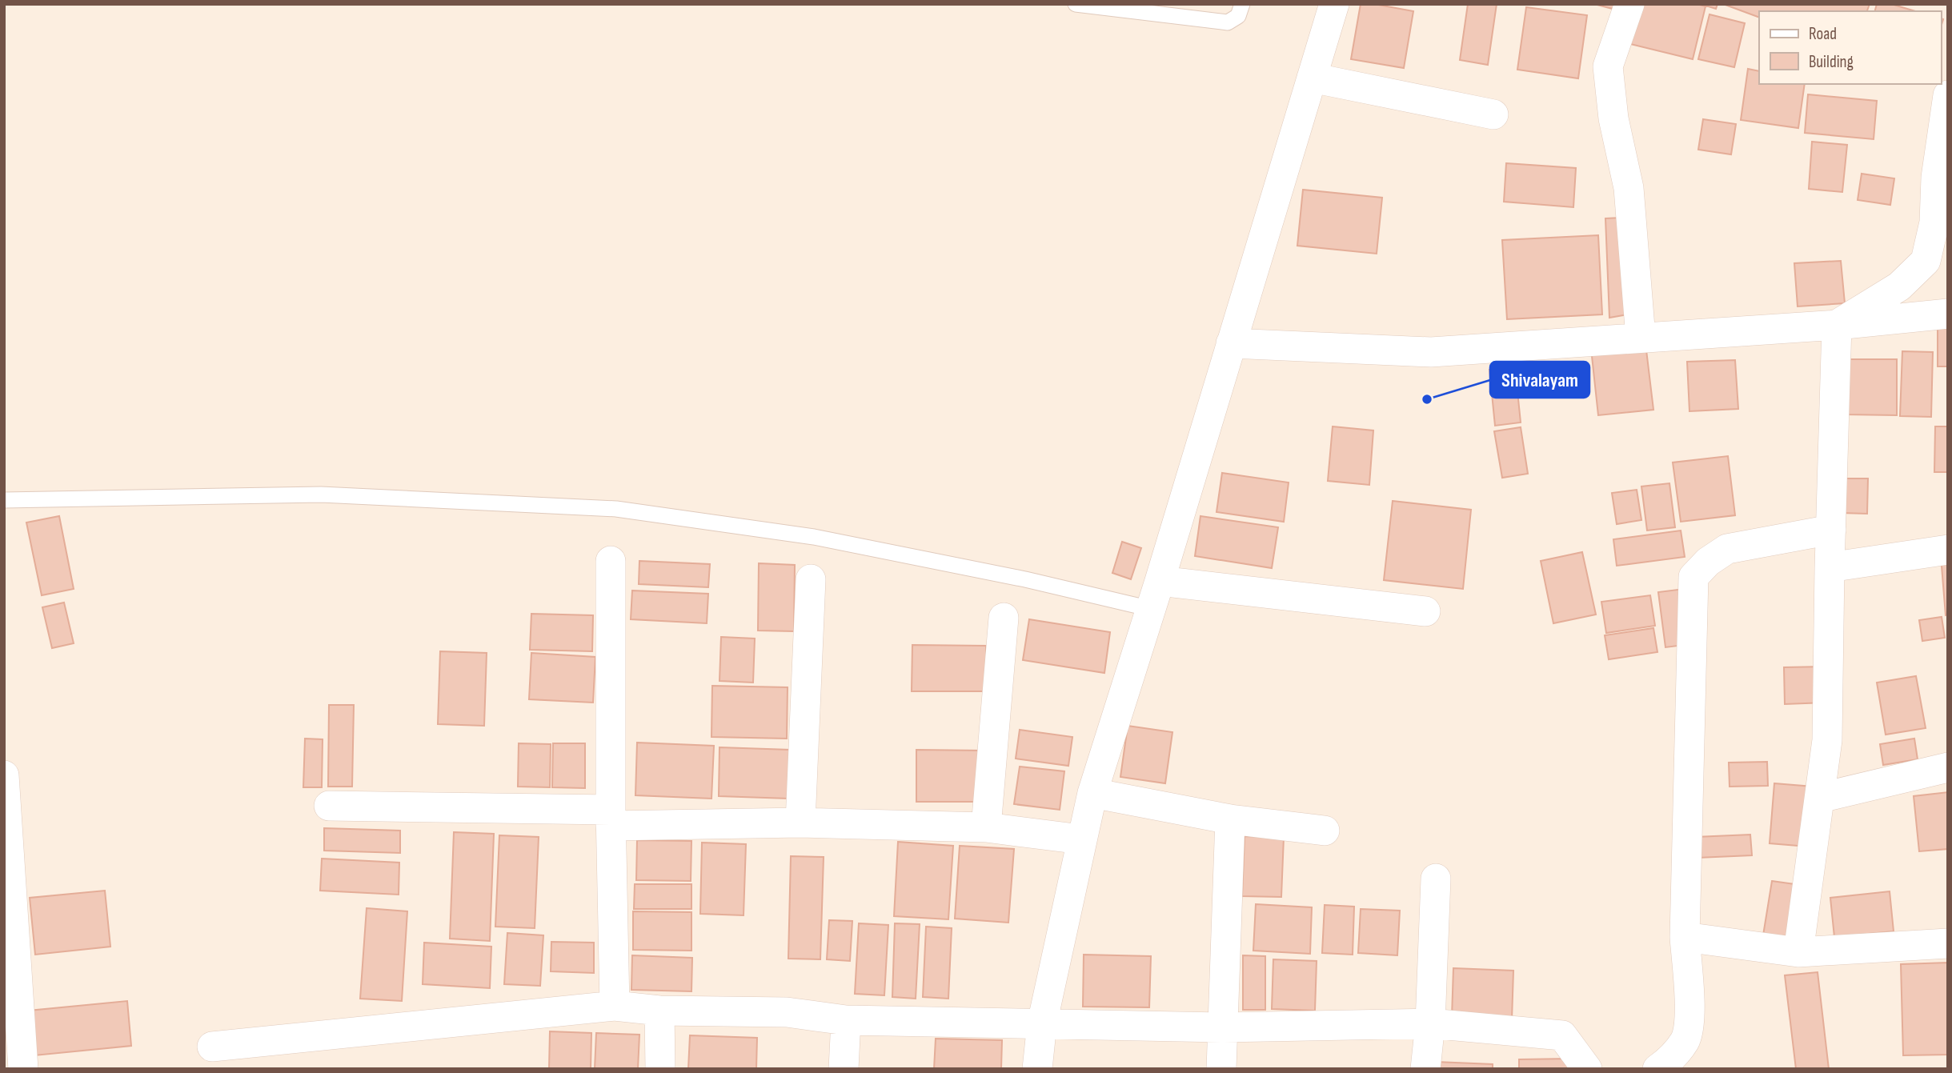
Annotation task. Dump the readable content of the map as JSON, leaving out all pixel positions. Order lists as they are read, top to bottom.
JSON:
{
  "places": ["Shivalayam"],
  "legend": ["Road", "Building"]
}
